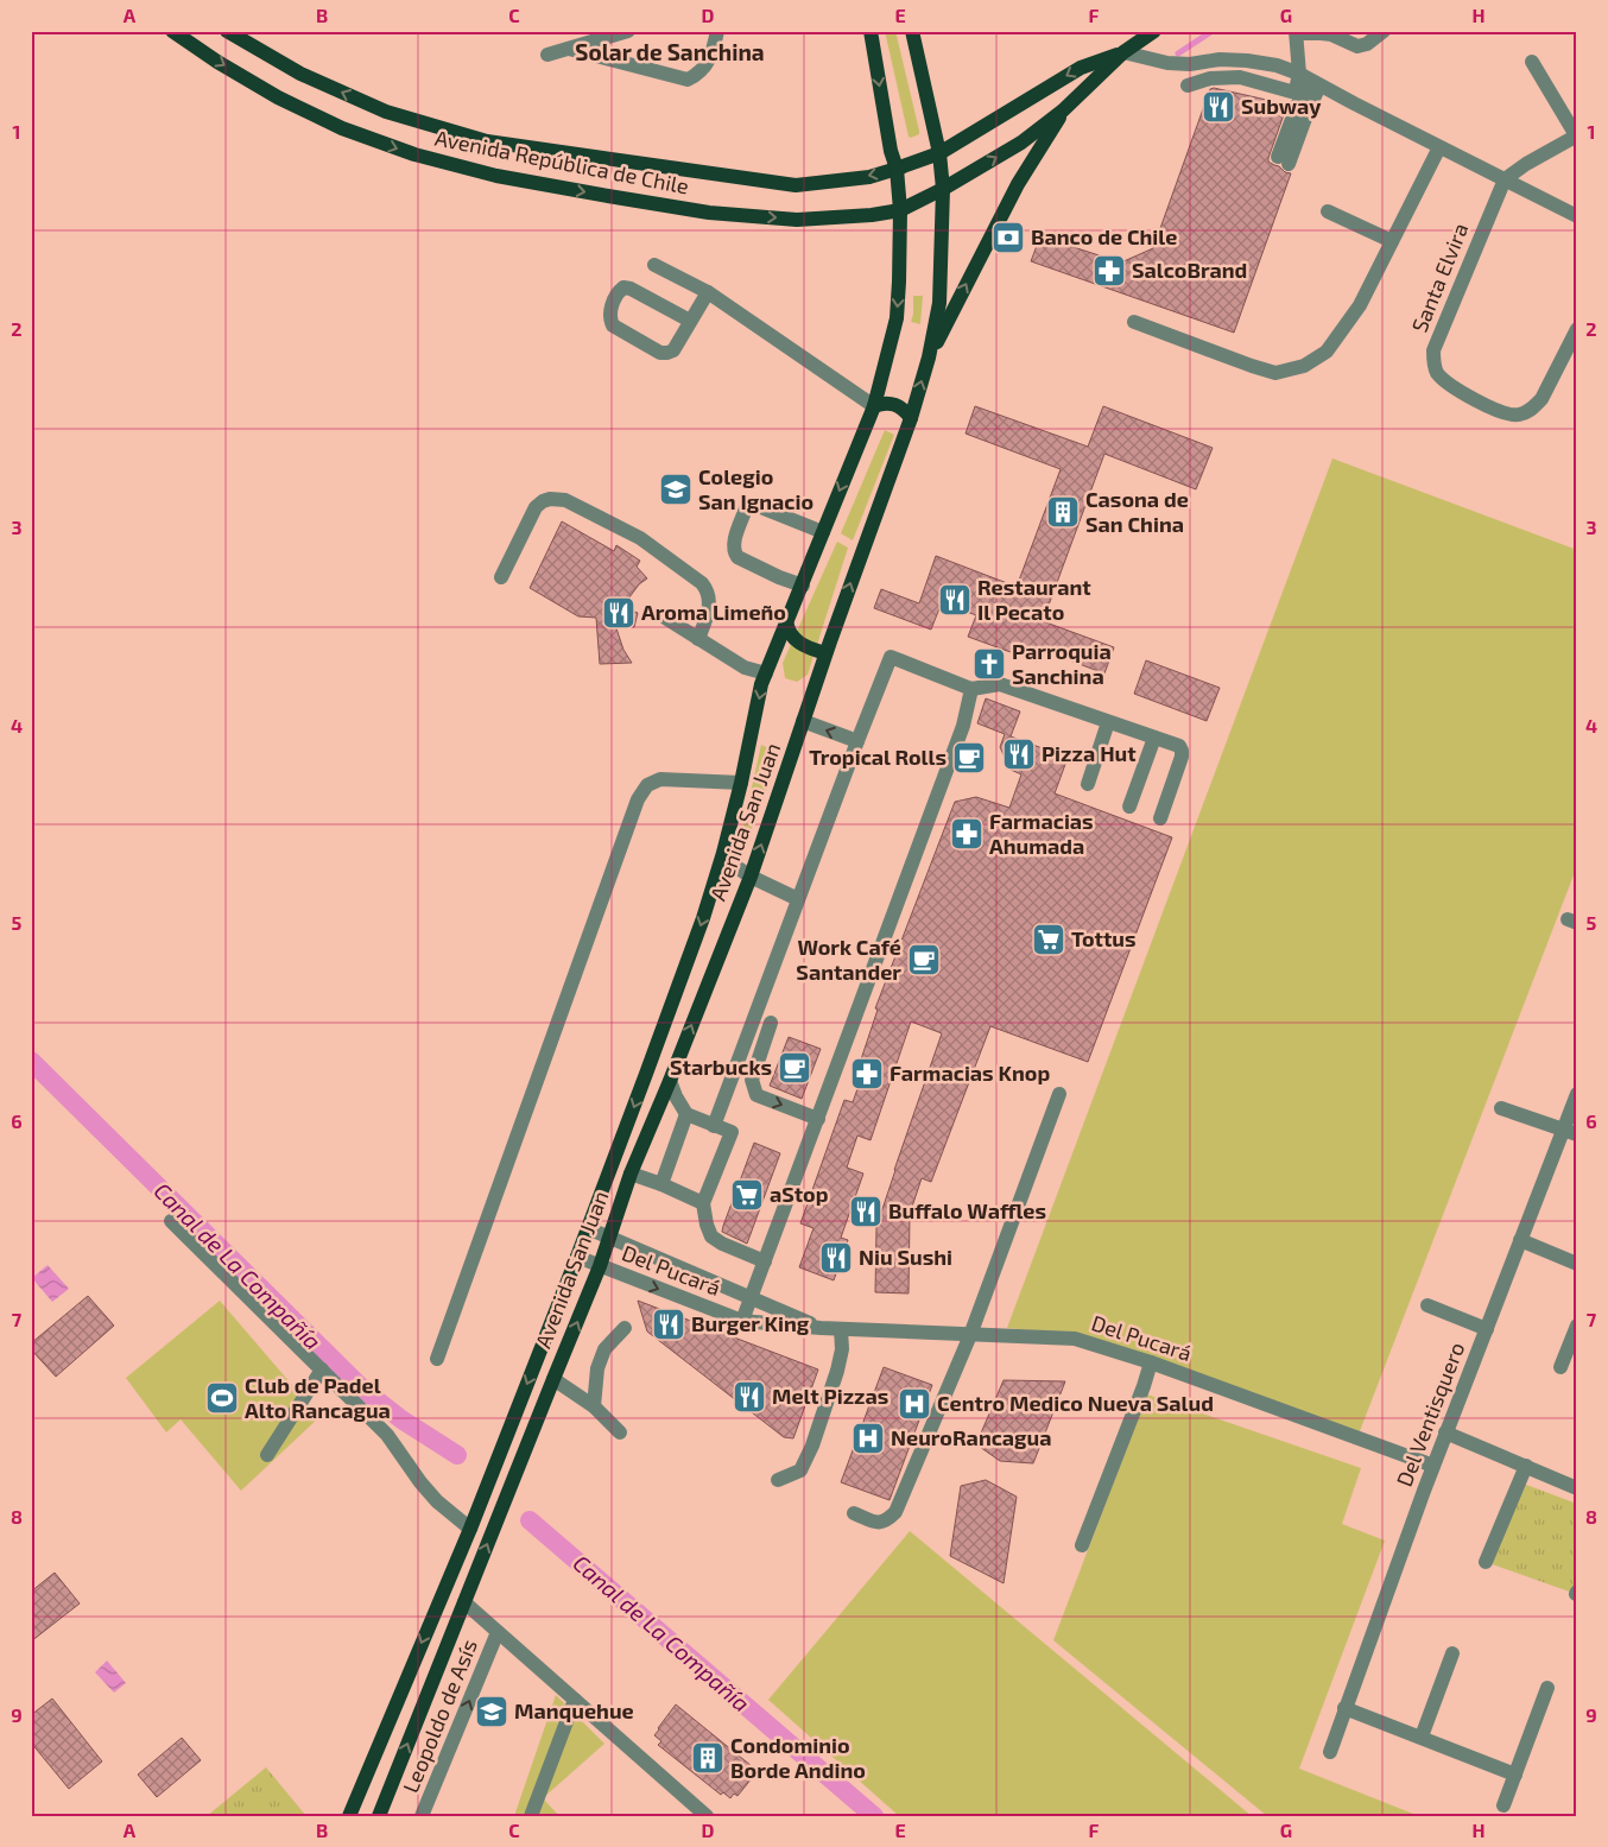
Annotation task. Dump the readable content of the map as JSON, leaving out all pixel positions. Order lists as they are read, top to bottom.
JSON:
{
  "streets": {
    "main road": ["Avenida República de Chile", "Avenida San Juan"],
    "street": [
      "Santa Elvira",
      "Del Pucará",
      "Del Ventisquero",
      "Leopoldo de Asís"
    ]
  },
  "crossings": [
    ["Avenida República de Chile", "Avenida San Juan"],
    ["Avenida San Juan", "Del Pucará"],
    ["Del Pucará", "Del Ventisquero"]
  ],
  "districts": ["Solar de Sanchina"],
  "water": ["Canal de La Compañía"],
  "places": {
    "restaurant": [
      "Subway",
      "Restaurant Il Pecato",
      "Aroma Limeño",
      "Pizza Hut",
      "Buffalo Waffles",
      "Niu Sushi",
      "Burger King",
      "Melt Pizzas"
    ],
    "bank": ["Banco de Chile"],
    "pharmacy": ["SalcoBrand", "Farmacias Ahumada", "Farmacias Knop"],
    "school or university": ["Colegio San Ignacio", "Manquehue"],
    "building": ["Casona de San China", "Condominio Borde Andino"],
    "church": ["Parroquia Sanchina"],
    "cafe": ["Tropical Rolls", "Work Café Santander", "Starbucks"],
    "supermarket": ["Tottus", "aStop"],
    "sports": ["Club de Padel Alto Rancagua"],
    "hospital": ["Centro Medico Nueva Salud", "NeuroRancagua"]
  },
  "grid": {
    "columns": [
      "A",
      "B",
      "C",
      "D",
      "E",
      "F",
      "G",
      "H"
    ],
    "rows": [
      "1",
      "2",
      "3",
      "4",
      "5",
      "6",
      "7",
      "8",
      "9"
    ]
  }
}
